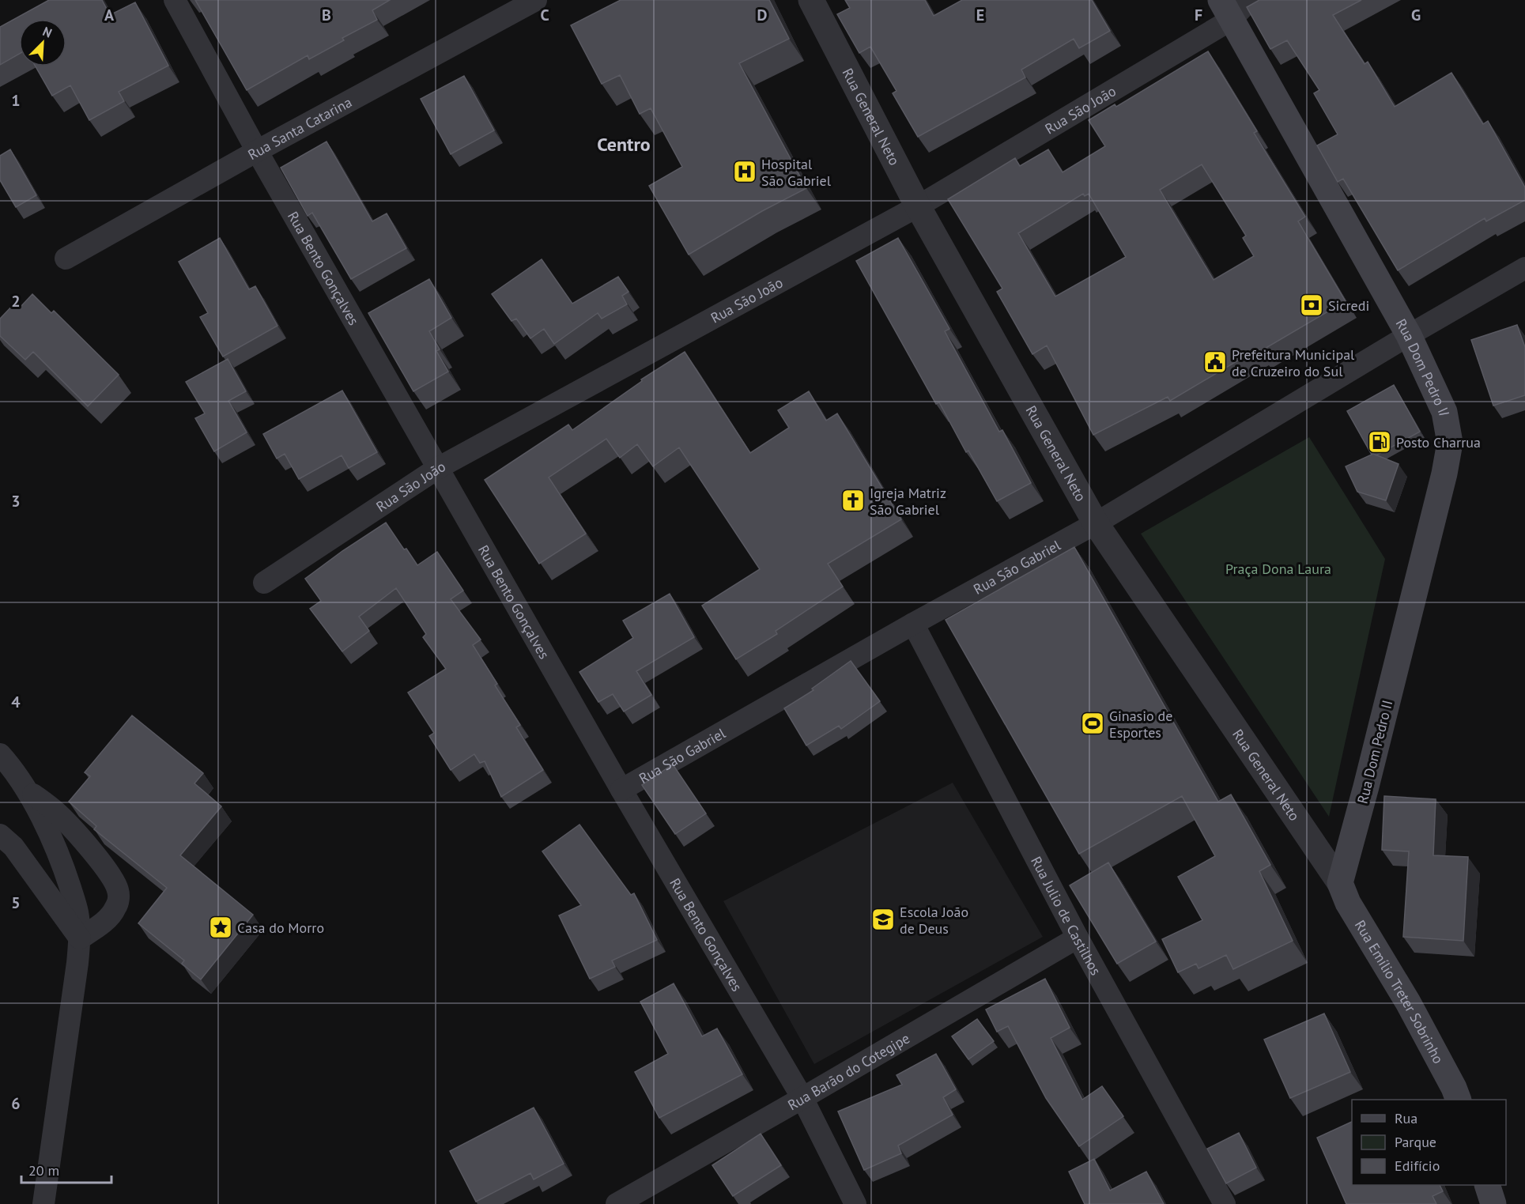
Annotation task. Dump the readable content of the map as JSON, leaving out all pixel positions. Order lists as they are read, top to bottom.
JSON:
{
  "streets": {
    "main road": ["Rua Dom Pedro II", "Rua Emílio Treter Sobrinho"],
    "street": [
      "Rua São João",
      "Rua General Neto",
      "Rua Santa Catarina",
      "Rua Bento Gonçalves",
      "Rua São Gabriel",
      "Rua Julio de Castilhos",
      "Rua Barão do Cotegipe"
    ]
  },
  "crossings": [
    ["Rua São João", "Rua General Neto"],
    ["Rua São João", "Rua Bento Gonçalves"],
    ["Rua São João", "Rua Dom Pedro II"],
    ["Rua General Neto", "Rua Dom Pedro II"],
    ["Rua General Neto", "Rua São Gabriel"],
    ["Rua General Neto", "Rua Emílio Treter Sobrinho"],
    ["Rua Santa Catarina", "Rua Bento Gonçalves"],
    ["Rua Bento Gonçalves", "Rua São Gabriel"],
    ["Rua Bento Gonçalves", "Rua Barão do Cotegipe"],
    ["Rua Dom Pedro II", "Rua São Gabriel"],
    ["Rua Dom Pedro II", "Rua Emílio Treter Sobrinho"],
    ["Rua São Gabriel", "Rua Julio de Castilhos"],
    ["Rua Julio de Castilhos", "Rua Barão do Cotegipe"]
  ],
  "districts": ["Centro"],
  "parks": ["Praça Dona Laura"],
  "places": {
    "hospital": ["Hospital São Gabriel"],
    "bank": ["Sicredi"],
    "public building": ["Prefeitura Municipal de Cruzeiro do Sul"],
    "fuel station": ["Posto Charrua"],
    "church": ["Igreja Matriz São Gabriel"],
    "sports": ["Ginasio de Esportes"],
    "school or university": ["Escola João de Deus"],
    "place": ["Casa do Morro"]
  },
  "legend": ["Rua", "Parque", "Edifício"],
  "scale_bar": "20 m",
  "north": "top right",
  "grid": {
    "columns": [
      "A",
      "B",
      "C",
      "D",
      "E",
      "F",
      "G"
    ],
    "rows": [
      "1",
      "2",
      "3",
      "4",
      "5",
      "6"
    ]
  }
}
